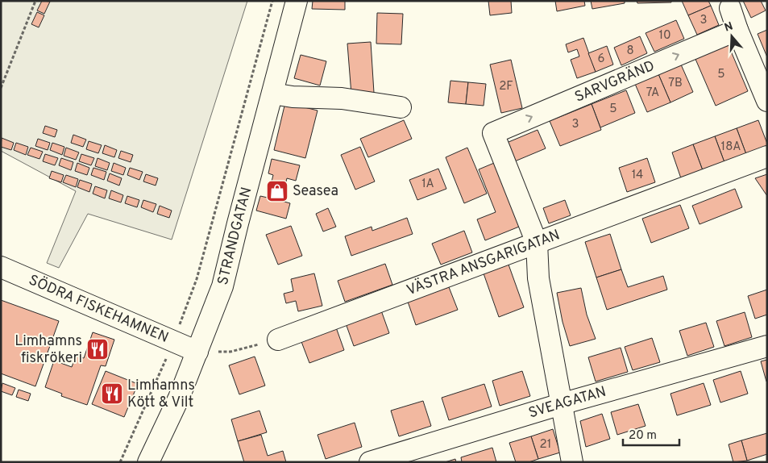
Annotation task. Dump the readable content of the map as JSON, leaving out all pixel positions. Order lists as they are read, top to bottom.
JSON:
{
  "streets": {
    "street": [
      "SARVGRÄND",
      "STRANDGATAN",
      "VÄSTRA ANSGARIGATAN",
      "SÖDRA FISKEHAMNEN",
      "SVEAGATAN"
    ]
  },
  "crossings": [
    ["SARVGRÄND", "VÄSTRA ANSGARIGATAN"],
    ["STRANDGATAN", "SÖDRA FISKEHAMNEN"]
  ],
  "places": {
    "shop": ["Seasea"],
    "restaurant": ["Limhamns fiskrökeri", "Limhamns Kött & Vilt"]
  },
  "house_numbers": [
    "3",
    "10",
    "8",
    "6",
    "5",
    "7B",
    "2F",
    "7A",
    "5",
    "3",
    "18A",
    "14",
    "1A",
    "21"
  ],
  "scale_bar": "20 m",
  "north": "top"
}
